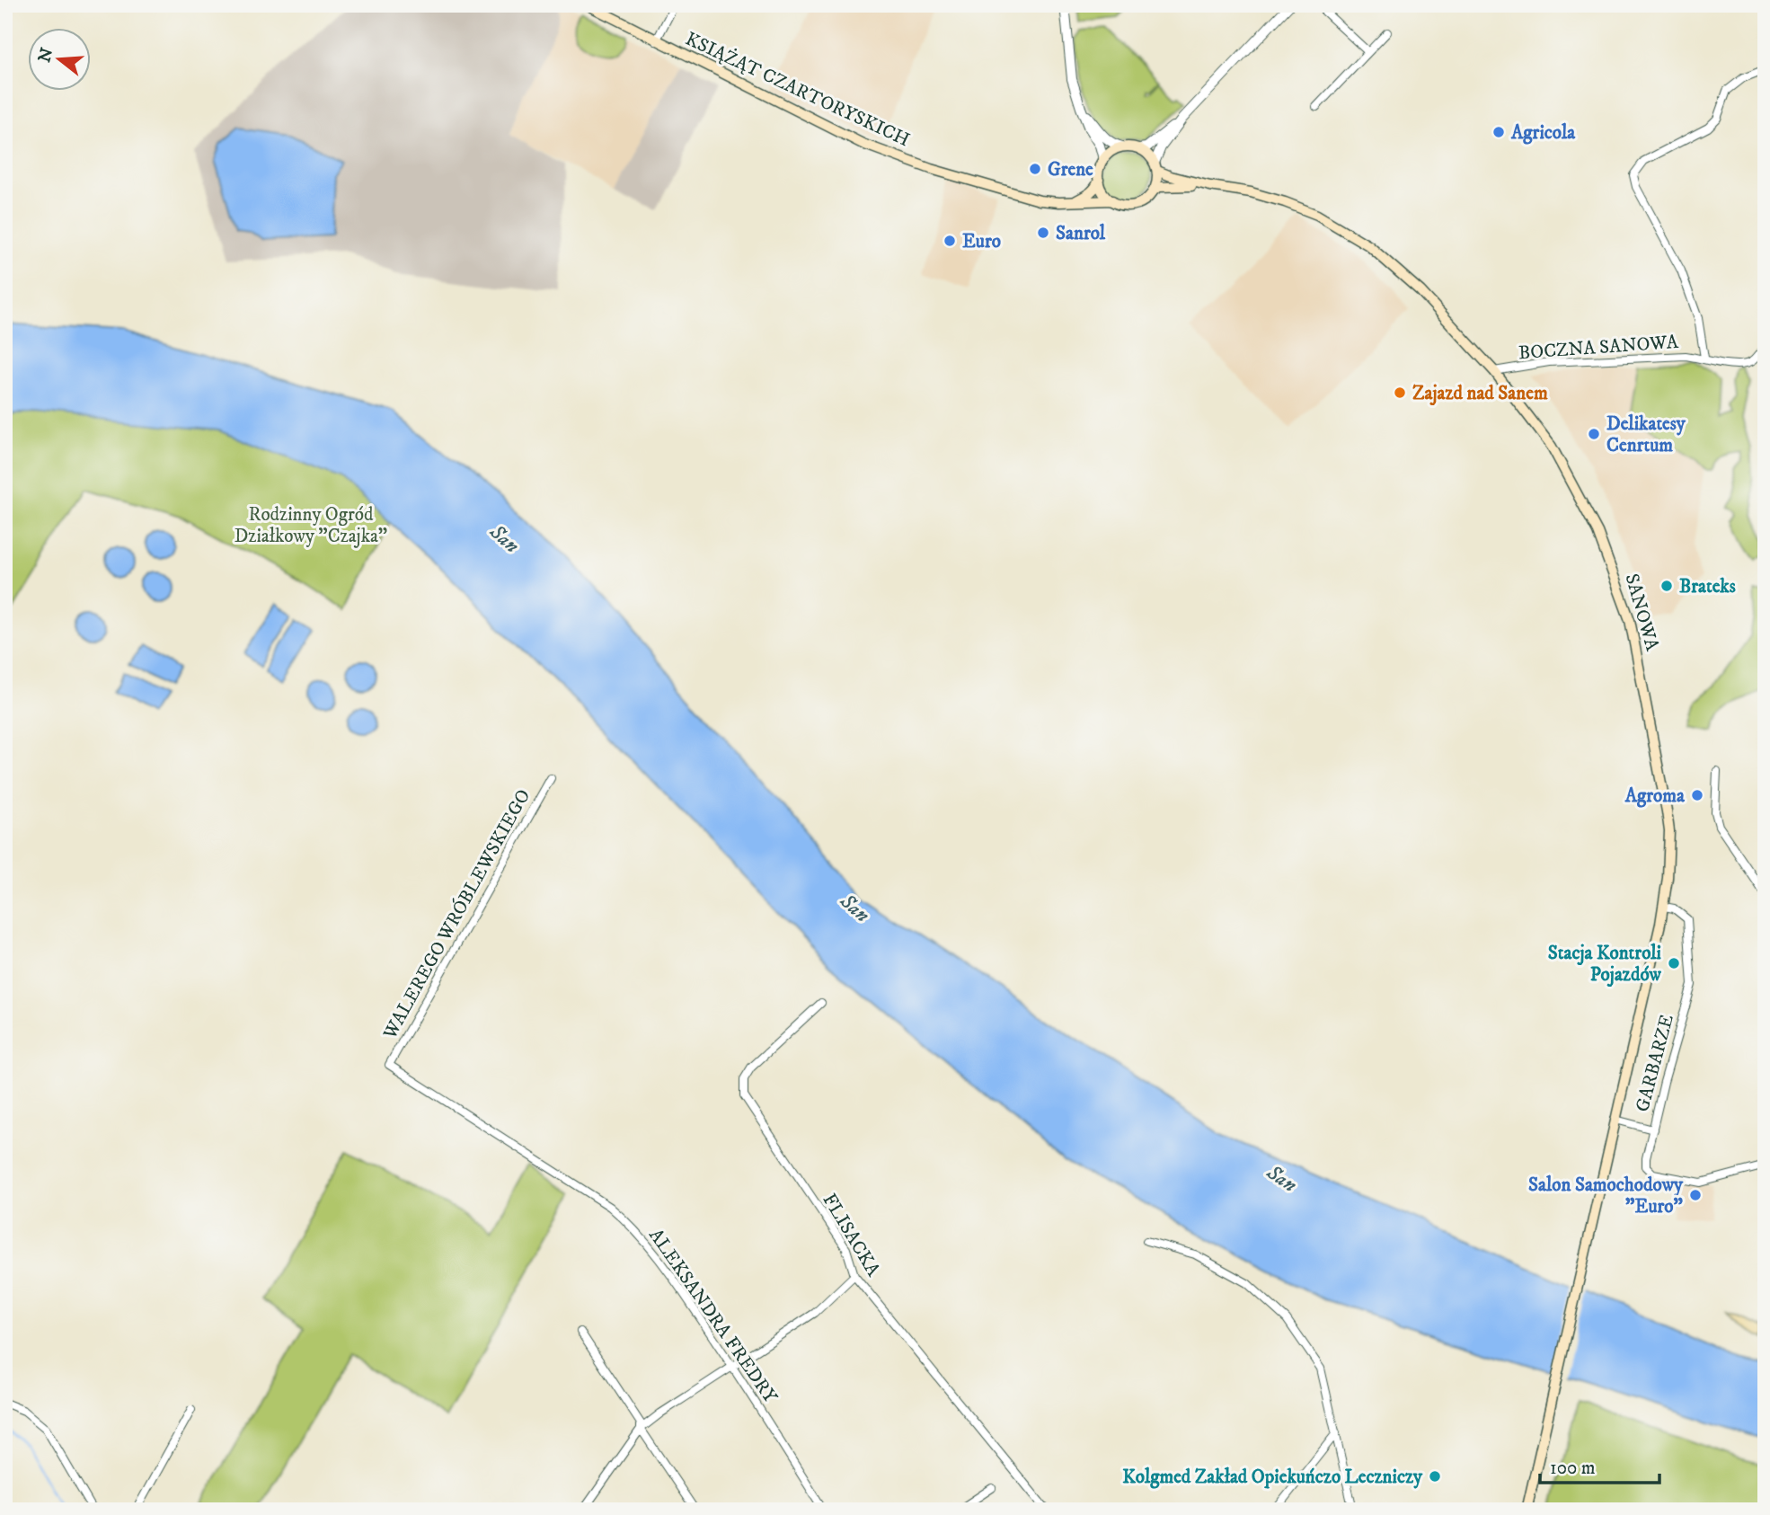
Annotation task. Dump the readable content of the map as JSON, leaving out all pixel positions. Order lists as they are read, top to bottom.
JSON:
{
  "streets": {
    "main road": ["KSIĄŻĄT CZARTORYSKICH", "SANOWA"],
    "street": [
      "BOCZNA SANOWA",
      "WALEREGO WRÓBLEWSKIEGO",
      "GARBARZE",
      "FLISACKA",
      "ALEKSANDRA FREDRY"
    ]
  },
  "crossings": [
    ["BOCZNA SANOWA", "SANOWA"],
    ["SANOWA", "GARBARZE"],
    ["WALEREGO WRÓBLEWSKIEGO", "ALEKSANDRA FREDRY"]
  ],
  "water": ["San"],
  "parks": ["Rodzinny Ogród Działkowy \"Czajka\""],
  "places": [
    "Agricola",
    "Grene",
    "Sanrol",
    "Euro",
    "Zajazd nad Sanem",
    "Delikatesy Cenrtum",
    "Brateks",
    "Agroma",
    "Stacja Kontroli Pojazdów",
    "Salon Samochodowy \"Euro\"",
    "Kolgmed Zakład Opiekuńczo Leczniczy"
  ],
  "scale_bar": "100 m",
  "north": "left"
}
